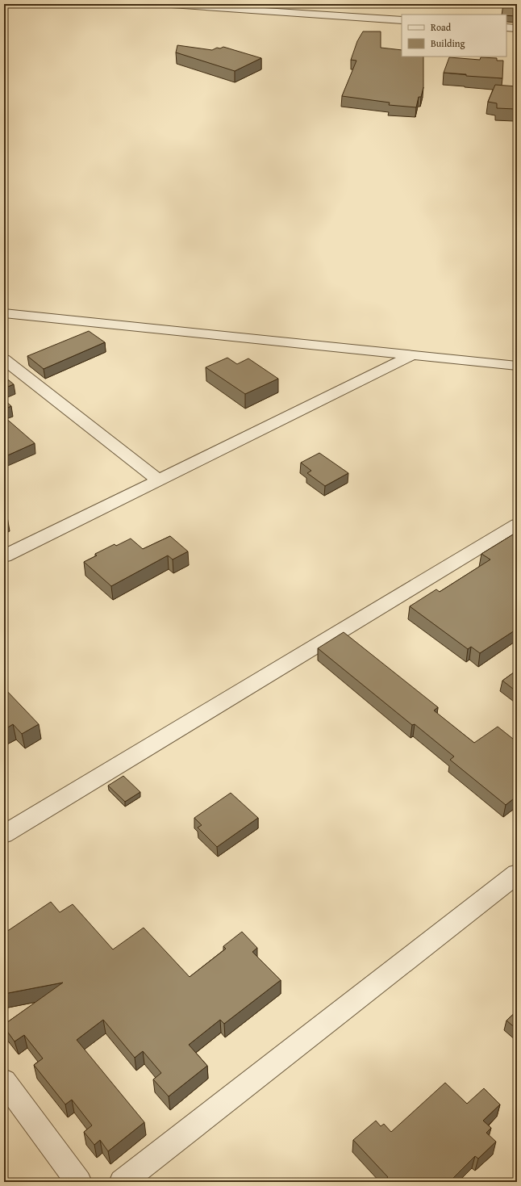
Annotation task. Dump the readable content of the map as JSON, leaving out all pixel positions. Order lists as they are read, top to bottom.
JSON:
{
  "legend": ["Road", "Building"]
}
